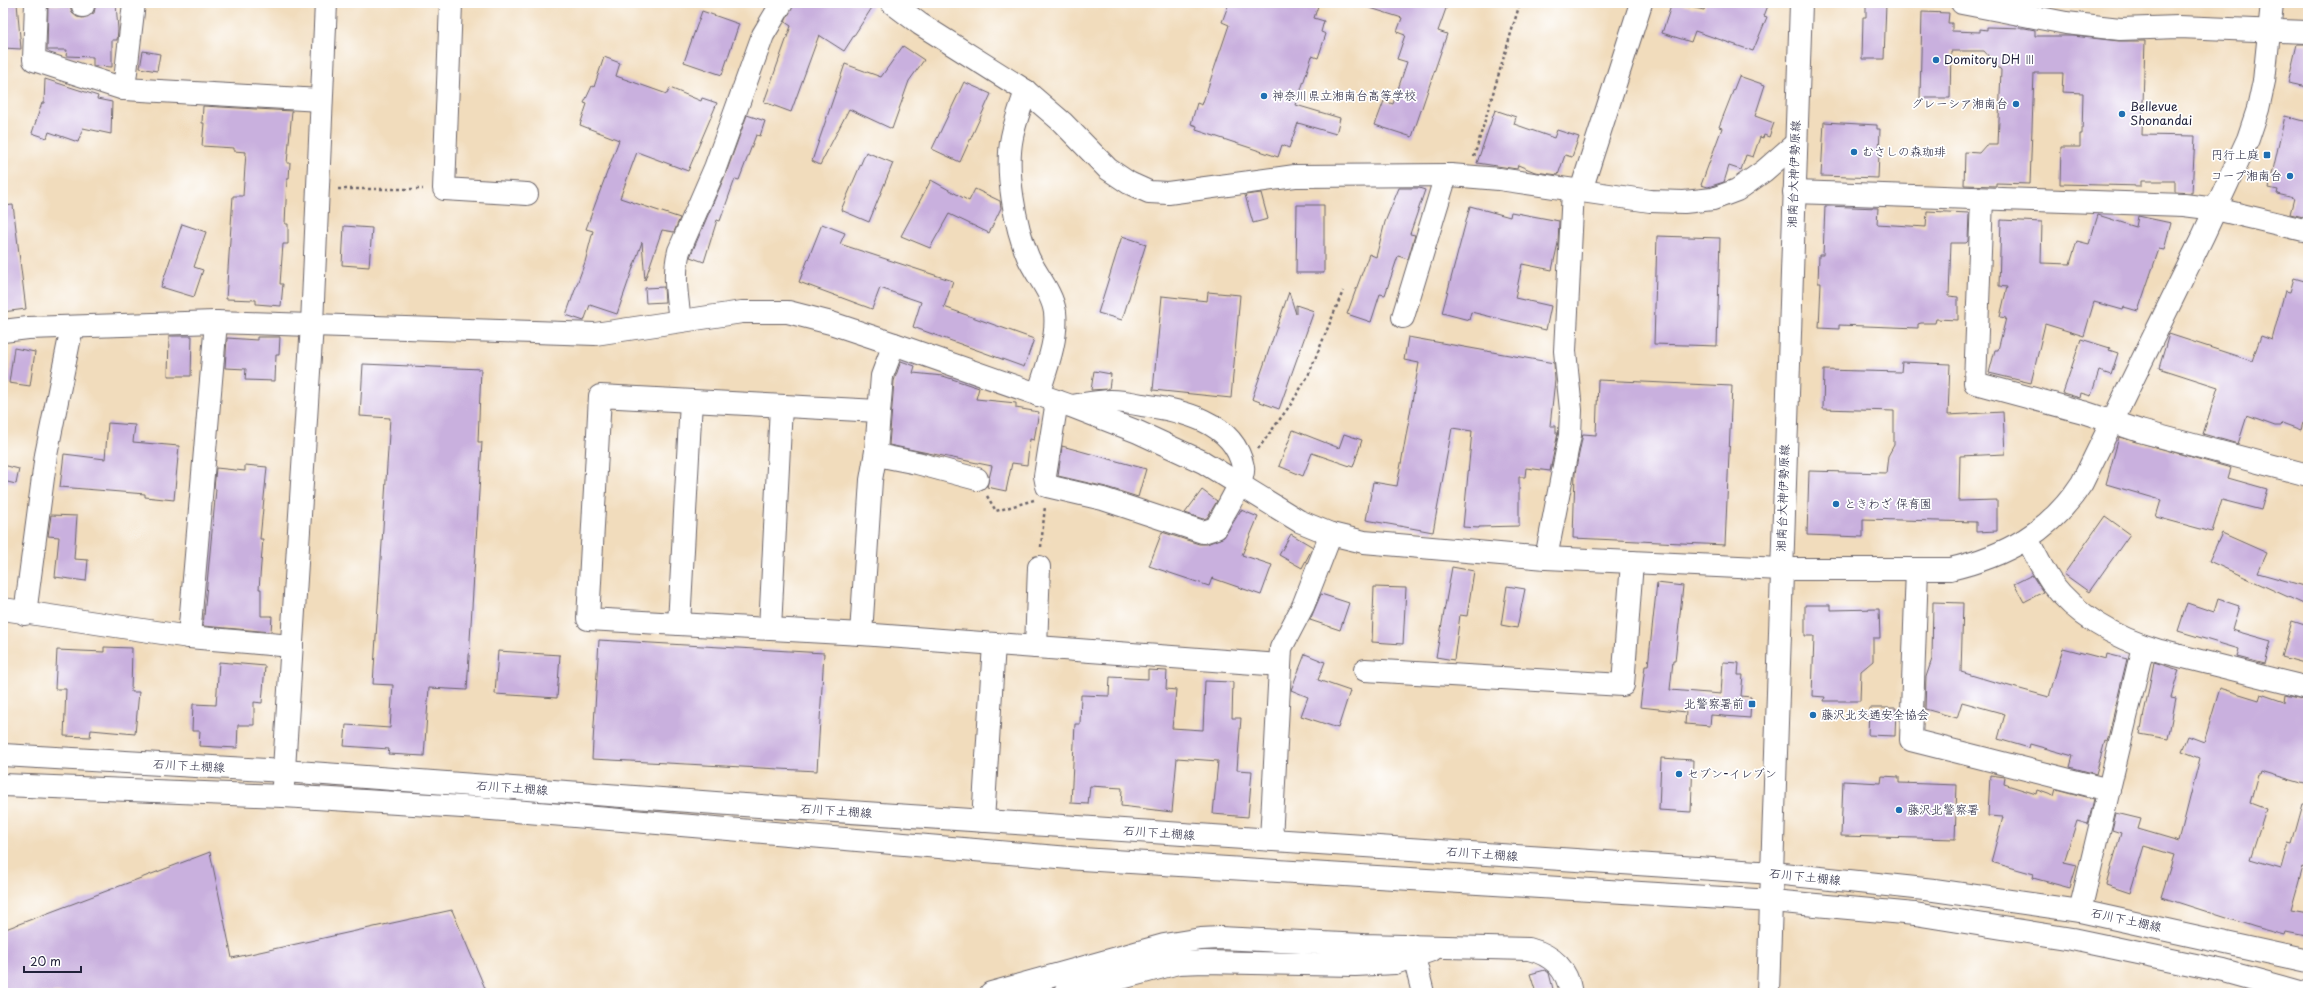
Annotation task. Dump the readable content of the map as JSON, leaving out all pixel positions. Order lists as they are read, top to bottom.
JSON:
{
  "streets": {
    "street": ["湘南台大神伊勢原線", "石川下土棚線"]
  },
  "crossings": [
    ["湘南台大神伊勢原線", "石川下土棚線"]
  ],
  "places": {
    "other": [
      "Domitory DH Ⅲ",
      "神奈川県立湘南台高等学校",
      "グレーシア湘南台",
      "Bellevue Shonandai",
      "むさしの森珈琲",
      "コープ湘南台",
      "ときわざ 保育園",
      "藤沢北交通安全協会",
      "セブン-イレブン",
      "藤沢北警察署"
    ],
    "transit": ["円行上庭", "北警察署前"]
  },
  "scale_bar": "20 m"
}
